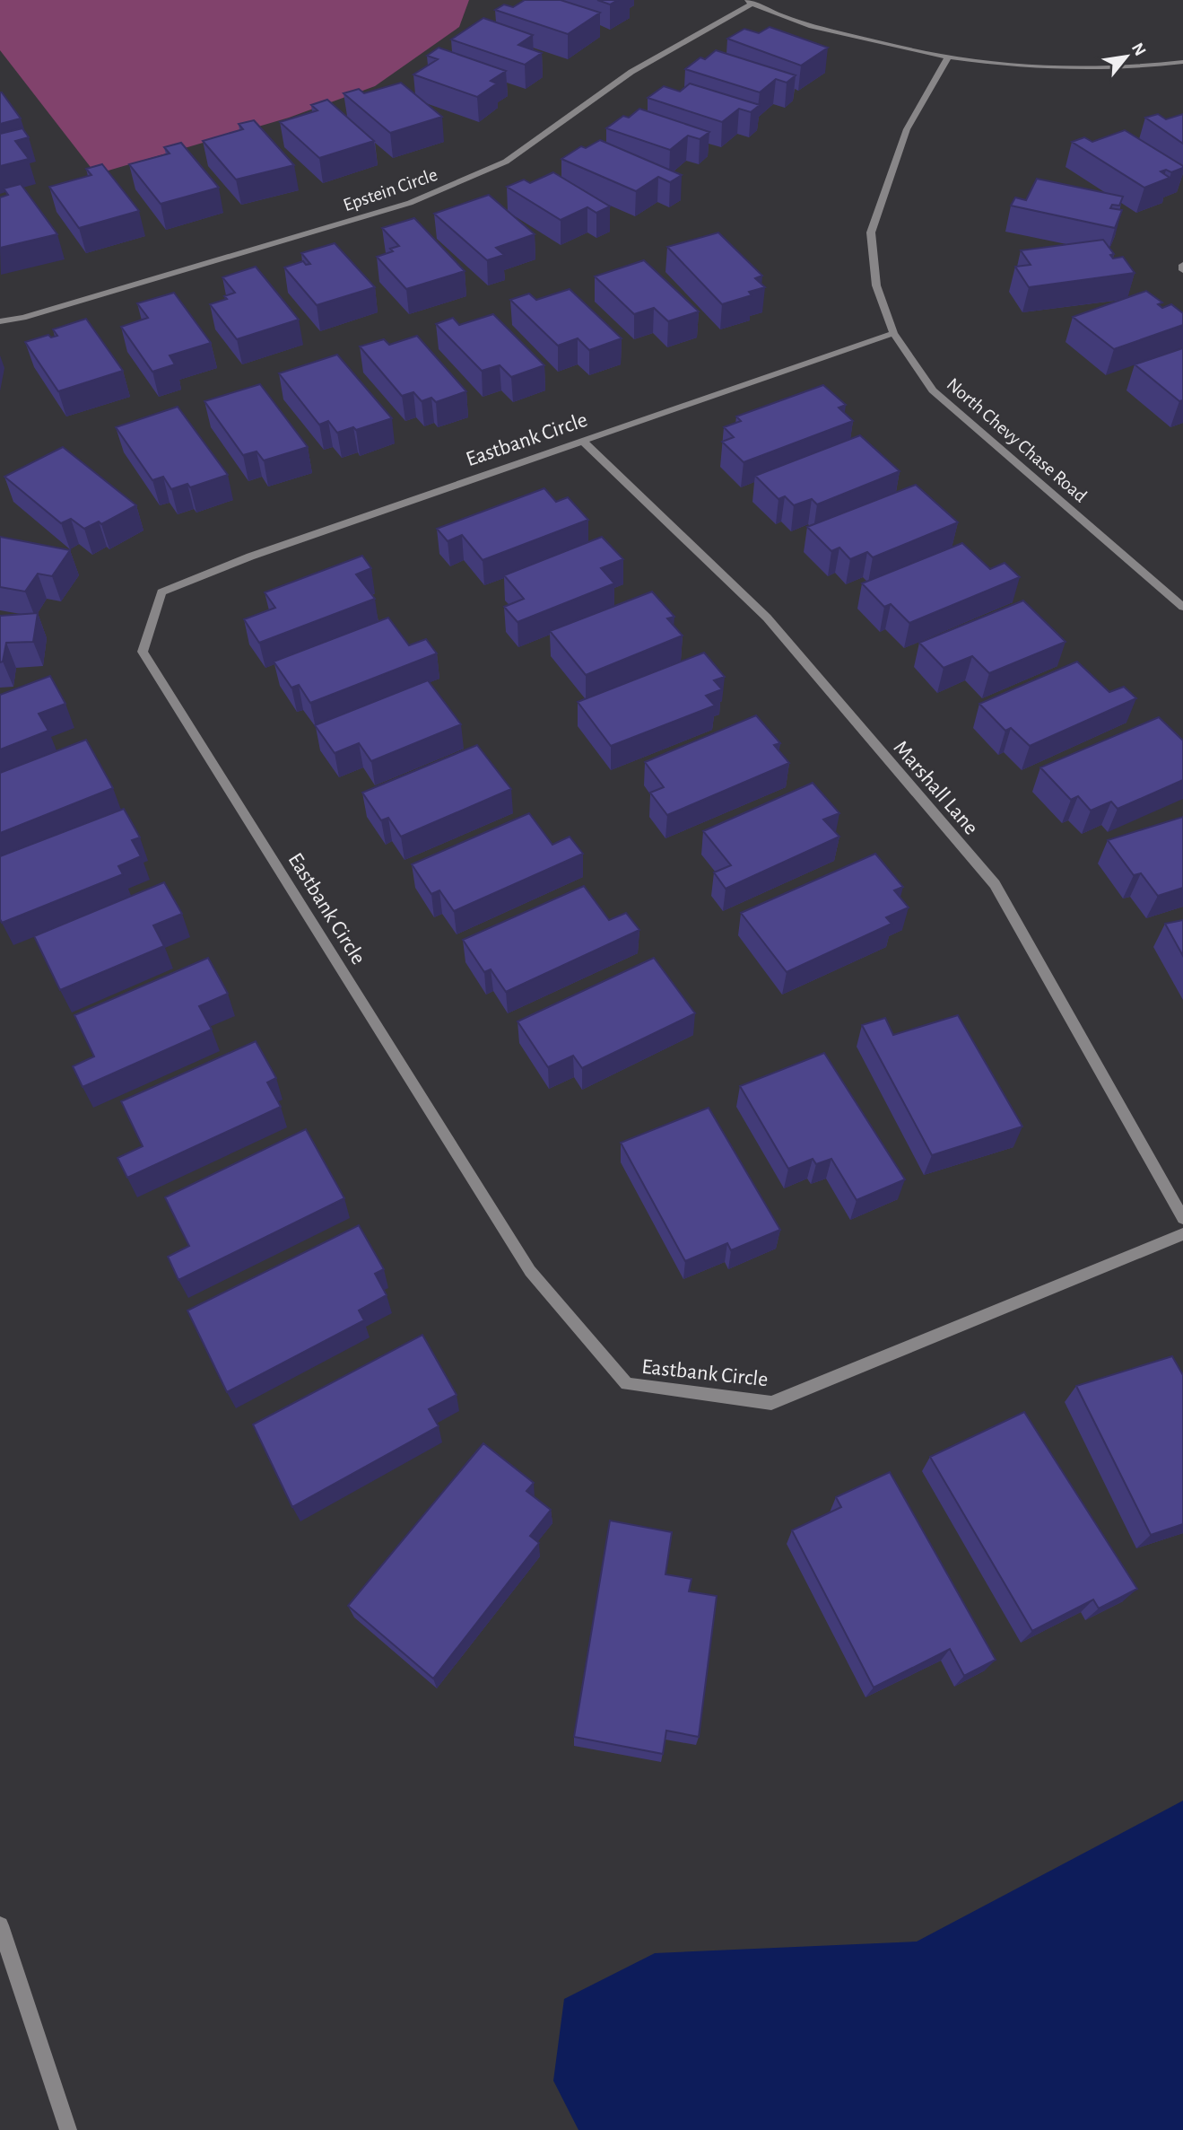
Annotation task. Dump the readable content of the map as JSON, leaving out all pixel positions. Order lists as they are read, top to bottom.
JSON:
{
  "streets": {
    "street": [
      "Epstein Circle",
      "Eastbank Circle",
      "North Chevy Chase Road",
      "Marshall Lane"
    ]
  },
  "crossings": [
    ["Eastbank Circle", "North Chevy Chase Road"],
    ["Eastbank Circle", "Marshall Lane"]
  ],
  "north": "top right"
}
